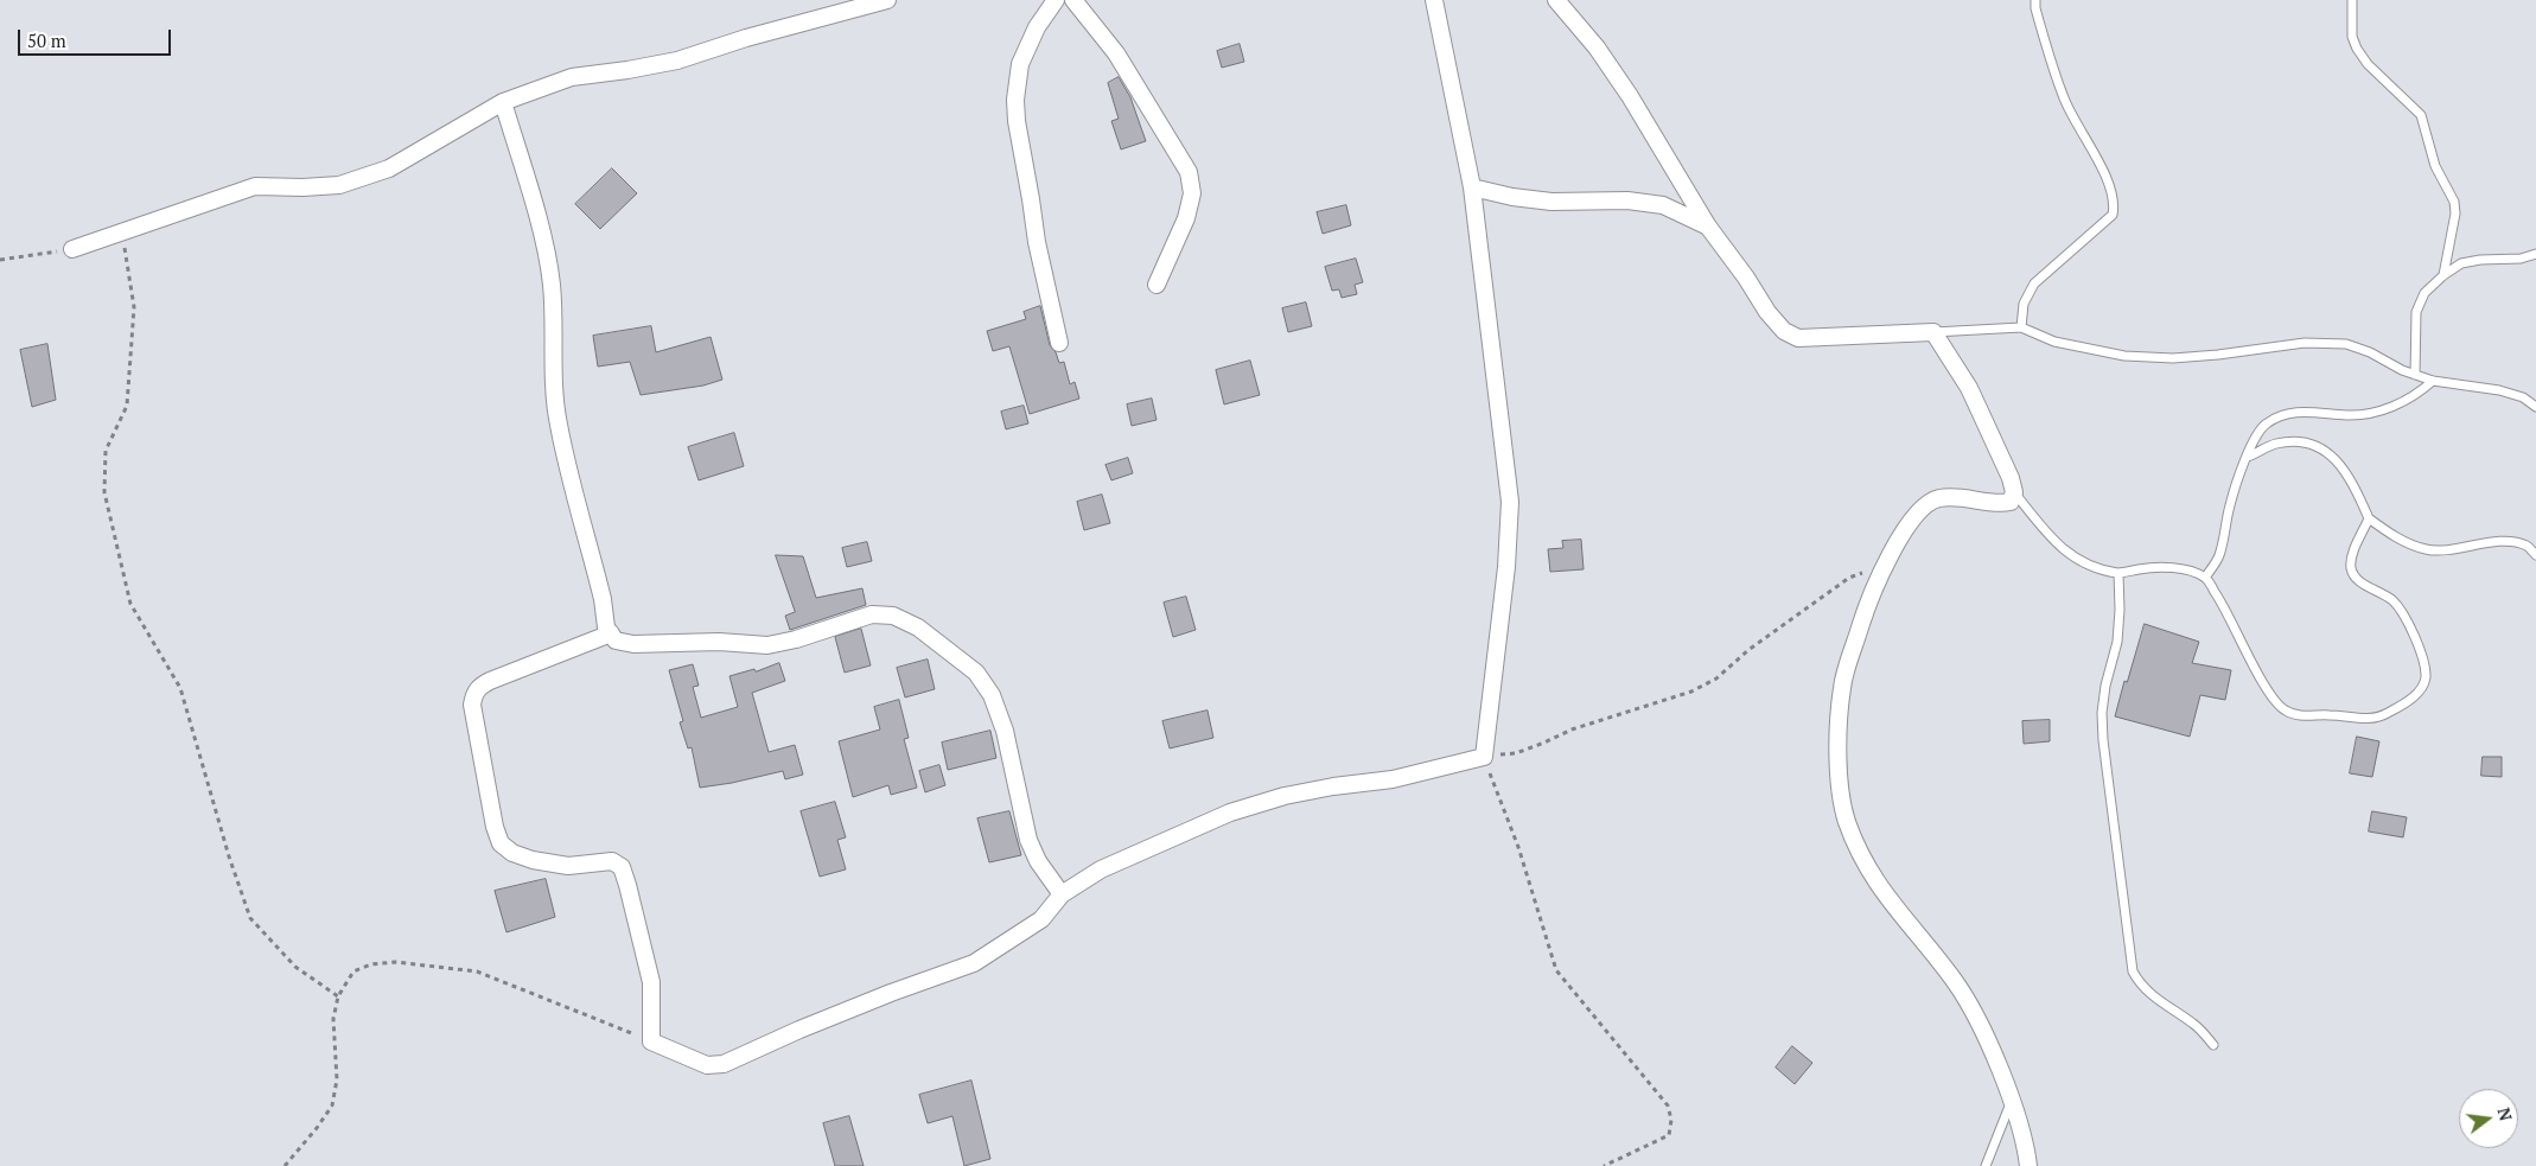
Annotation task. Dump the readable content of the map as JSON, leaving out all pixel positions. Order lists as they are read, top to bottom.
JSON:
{
  "scale_bar": "50 m",
  "north": "right"
}
